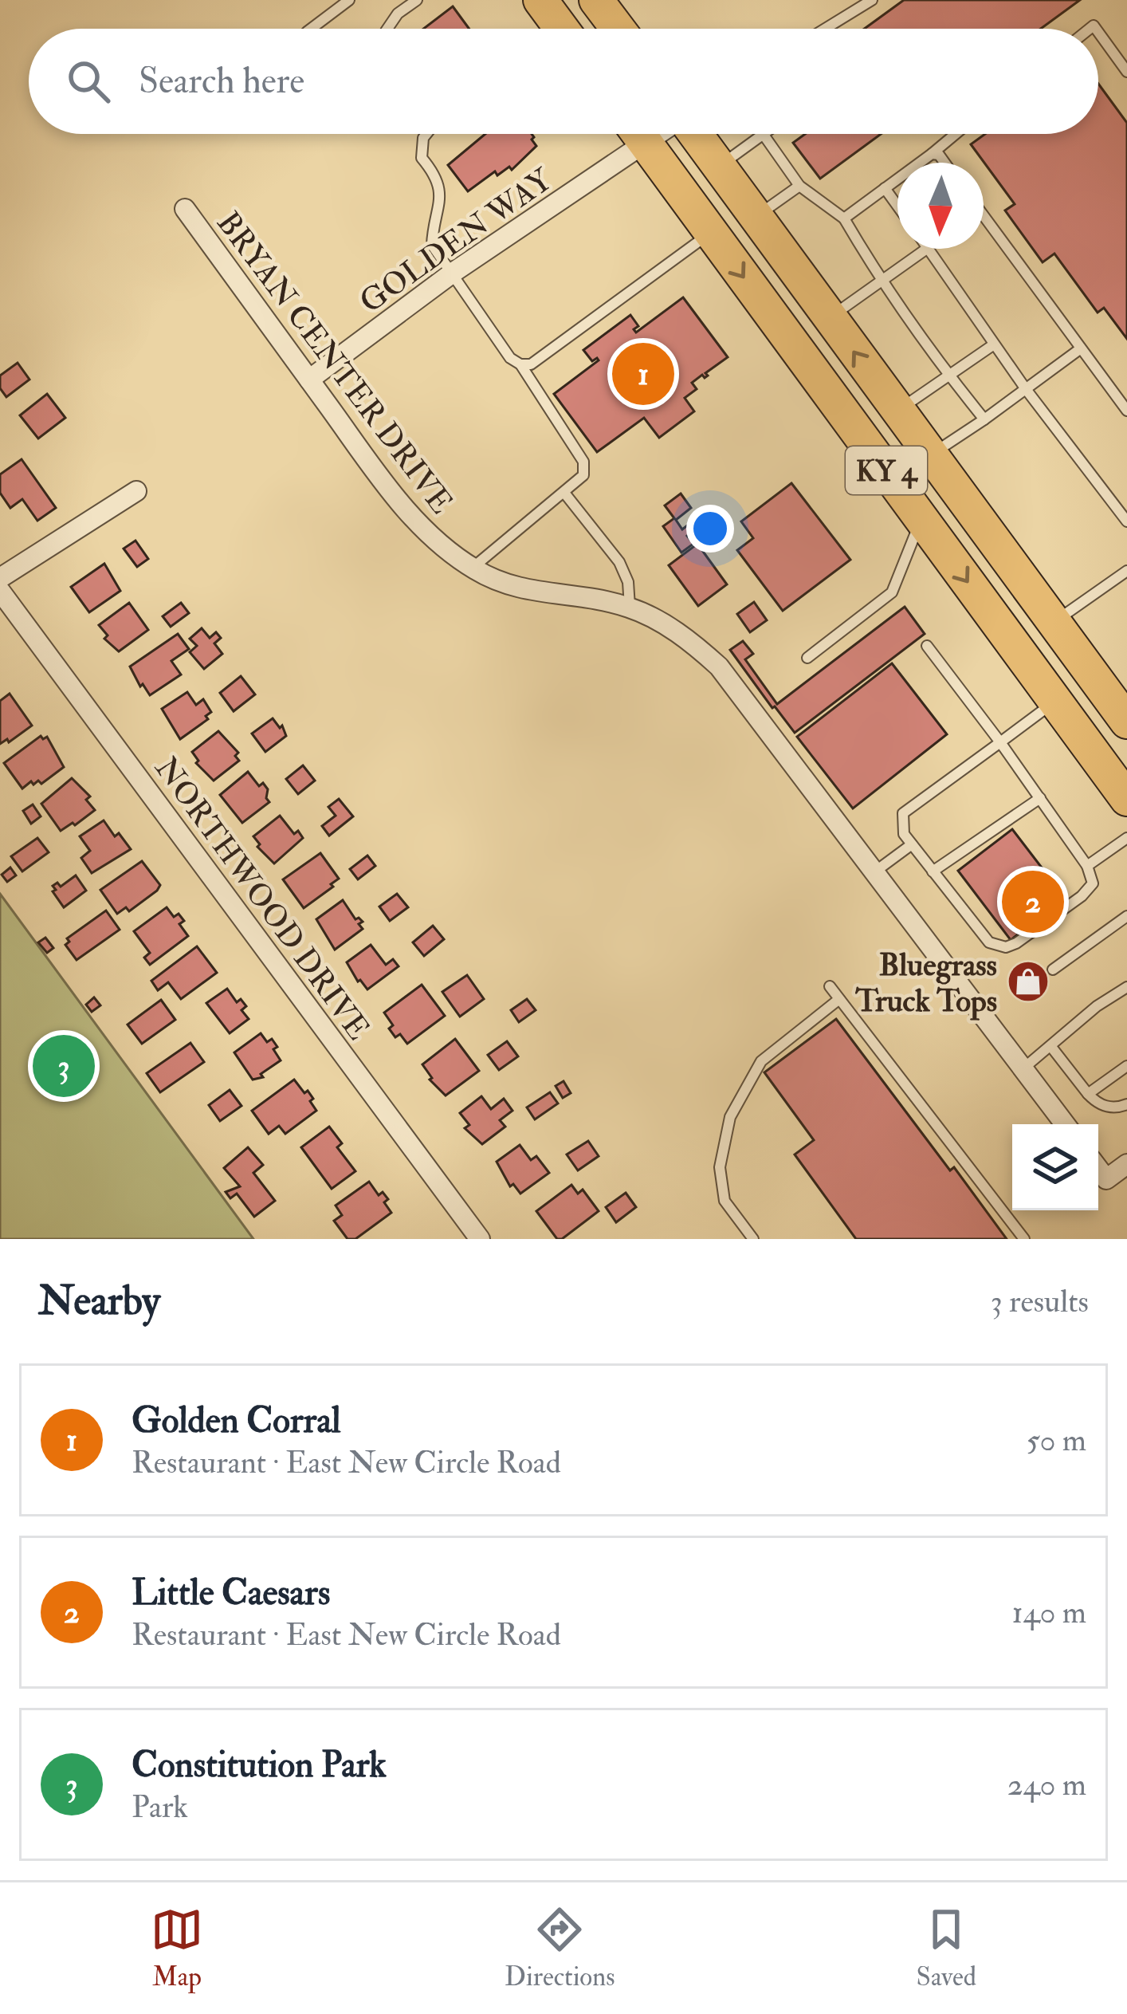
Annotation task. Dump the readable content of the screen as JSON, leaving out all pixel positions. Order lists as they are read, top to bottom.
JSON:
{
  "streets": {
    "highway": ["KY 4"],
    "street": ["GOLDEN WAY", "BRYAN CENTER DRIVE", "NORTHWOOD DRIVE"]
  },
  "crossings": [
    ["GOLDEN WAY", "BRYAN CENTER DRIVE"]
  ],
  "places": {
    "shop": ["Bluegrass Truck Tops"]
  },
  "north": "bottom",
  "page": {
    "search": "Search here",
    "pins": ["1", "2", "3"],
    "heading": ["Nearby", "3 results"],
    "list": [
      {
        "mark": "1",
        "name": "Golden Corral",
        "note": "Restaurant · East New Circle Road",
        "value": "50 m"
      },
      {
        "mark": "2",
        "name": "Little Caesars",
        "note": "Restaurant · East New Circle Road",
        "value": "140 m"
      },
      {
        "mark": "3",
        "name": "Constitution Park",
        "note": "Park",
        "value": "240 m"
      }
    ],
    "nav": ["Map", "Directions", "Saved"]
  }
}
